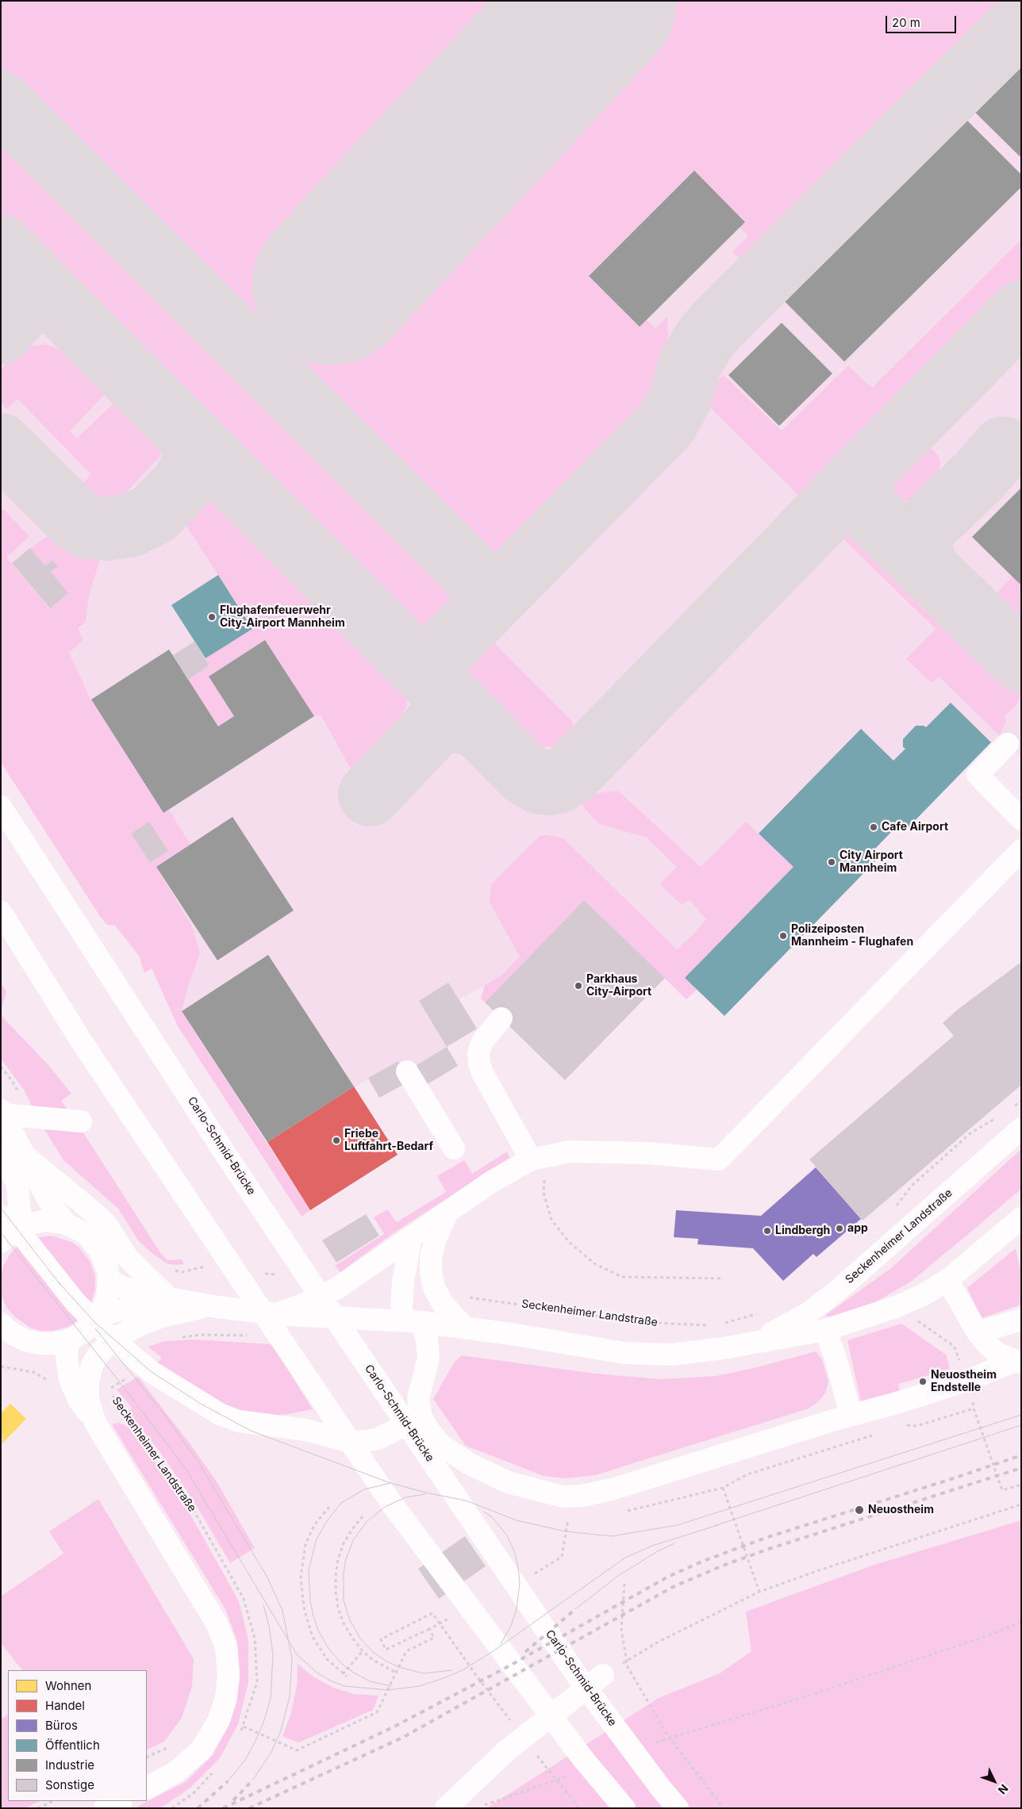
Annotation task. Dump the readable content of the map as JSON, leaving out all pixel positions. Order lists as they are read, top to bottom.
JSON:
{
  "streets": {
    "main road": ["Carlo-Schmid-Brücke", "Seckenheimer Landstraße"]
  },
  "places": [
    "Flughafenfeuerwehr City-Airport Mannheim",
    "Cafe Airport",
    "City Airport Mannheim",
    "Polizeiposten Mannheim - Flughafen",
    "Parkhaus City-Airport",
    "Friebe Luftfahrt-Bedarf",
    "app",
    "Lindbergh",
    "Neuostheim Endstelle",
    "Neuostheim"
  ],
  "legend": [
    "Wohnen",
    "Handel",
    "Büros",
    "Öffentlich",
    "Industrie",
    "Sonstige"
  ],
  "scale_bar": "20 m",
  "north": "bottom right"
}
